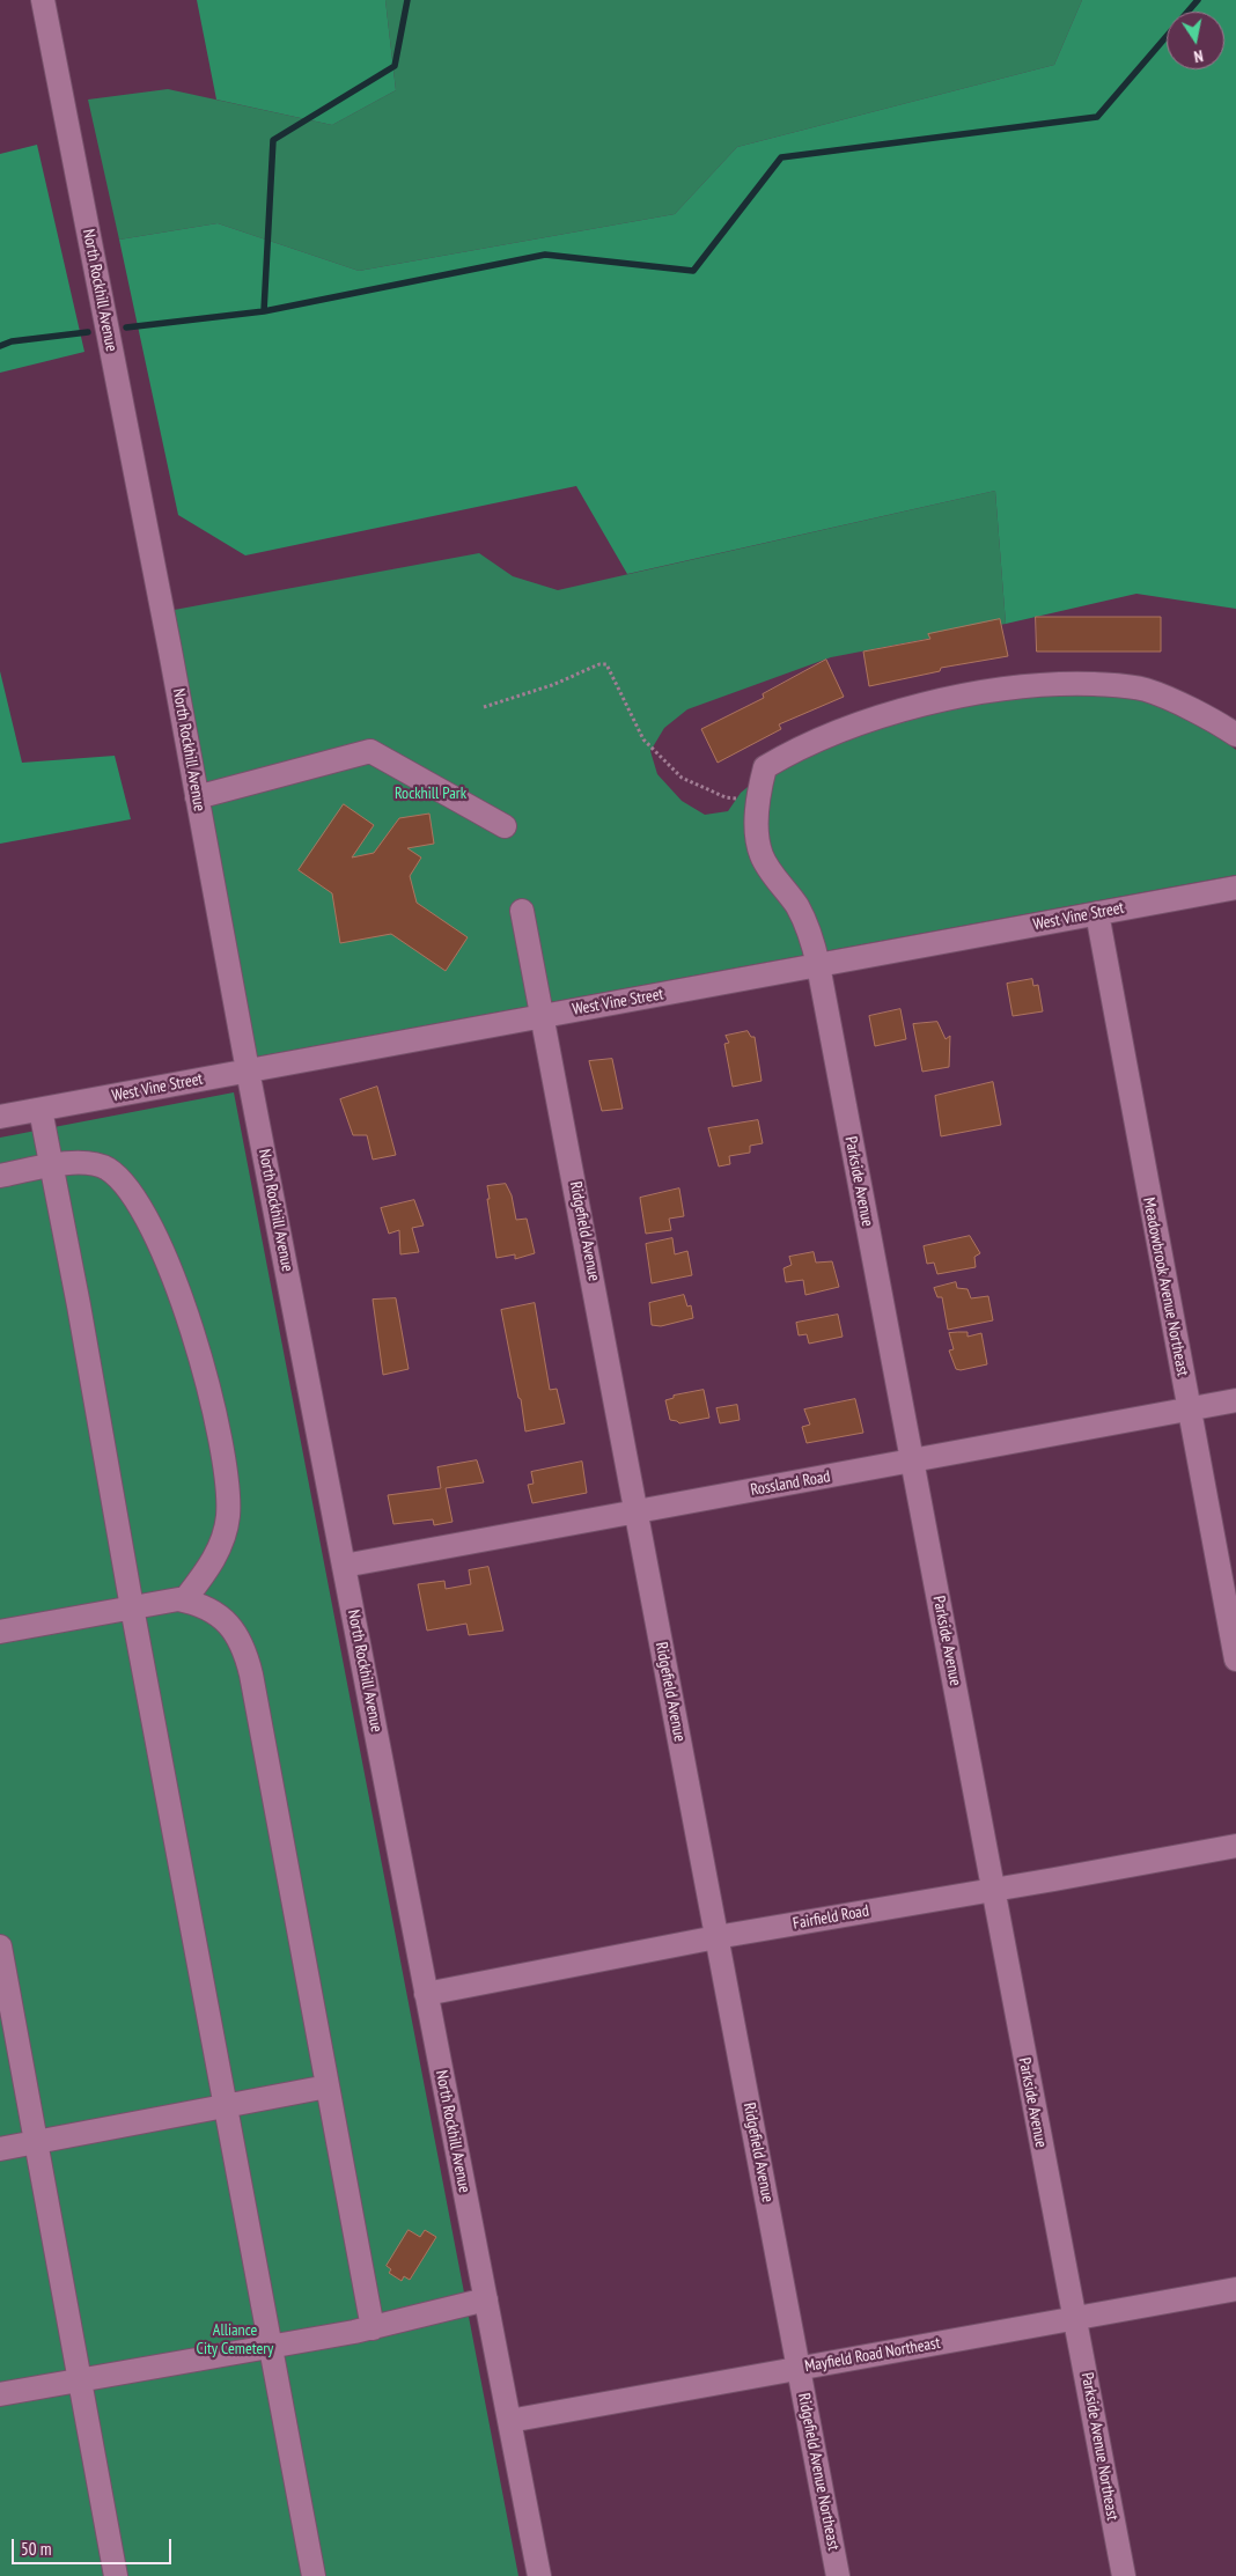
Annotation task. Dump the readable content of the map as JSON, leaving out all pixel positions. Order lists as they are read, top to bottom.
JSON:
{
  "streets": {
    "street": [
      "North Rockhill Avenue",
      "West Vine Street",
      "Parkside Avenue",
      "Ridgefield Avenue",
      "Meadowbrook Avenue Northeast",
      "Rossland Road",
      "Fairfield Road",
      "Mayfield Road Northeast",
      "Parkside Avenue Northeast",
      "Ridgefield Avenue Northeast"
    ]
  },
  "crossings": [
    ["North Rockhill Avenue", "West Vine Street"],
    ["North Rockhill Avenue", "Rossland Road"],
    ["North Rockhill Avenue", "Fairfield Road"],
    ["North Rockhill Avenue", "Mayfield Road Northeast"],
    ["West Vine Street", "Parkside Avenue"],
    ["West Vine Street", "Ridgefield Avenue"],
    ["West Vine Street", "Meadowbrook Avenue Northeast"],
    ["Parkside Avenue", "Rossland Road"],
    ["Parkside Avenue", "Fairfield Road"],
    ["Parkside Avenue", "Mayfield Road Northeast"],
    ["Parkside Avenue", "Parkside Avenue Northeast"],
    ["Ridgefield Avenue", "Rossland Road"],
    ["Ridgefield Avenue", "Fairfield Road"],
    ["Ridgefield Avenue", "Mayfield Road Northeast"],
    ["Ridgefield Avenue", "Ridgefield Avenue Northeast"],
    ["Meadowbrook Avenue Northeast", "Rossland Road"],
    ["Mayfield Road Northeast", "Parkside Avenue Northeast"],
    ["Mayfield Road Northeast", "Ridgefield Avenue Northeast"]
  ],
  "parks": ["Rockhill Park", "Alliance City Cemetery"],
  "scale_bar": "50 m",
  "north": "bottom"
}
